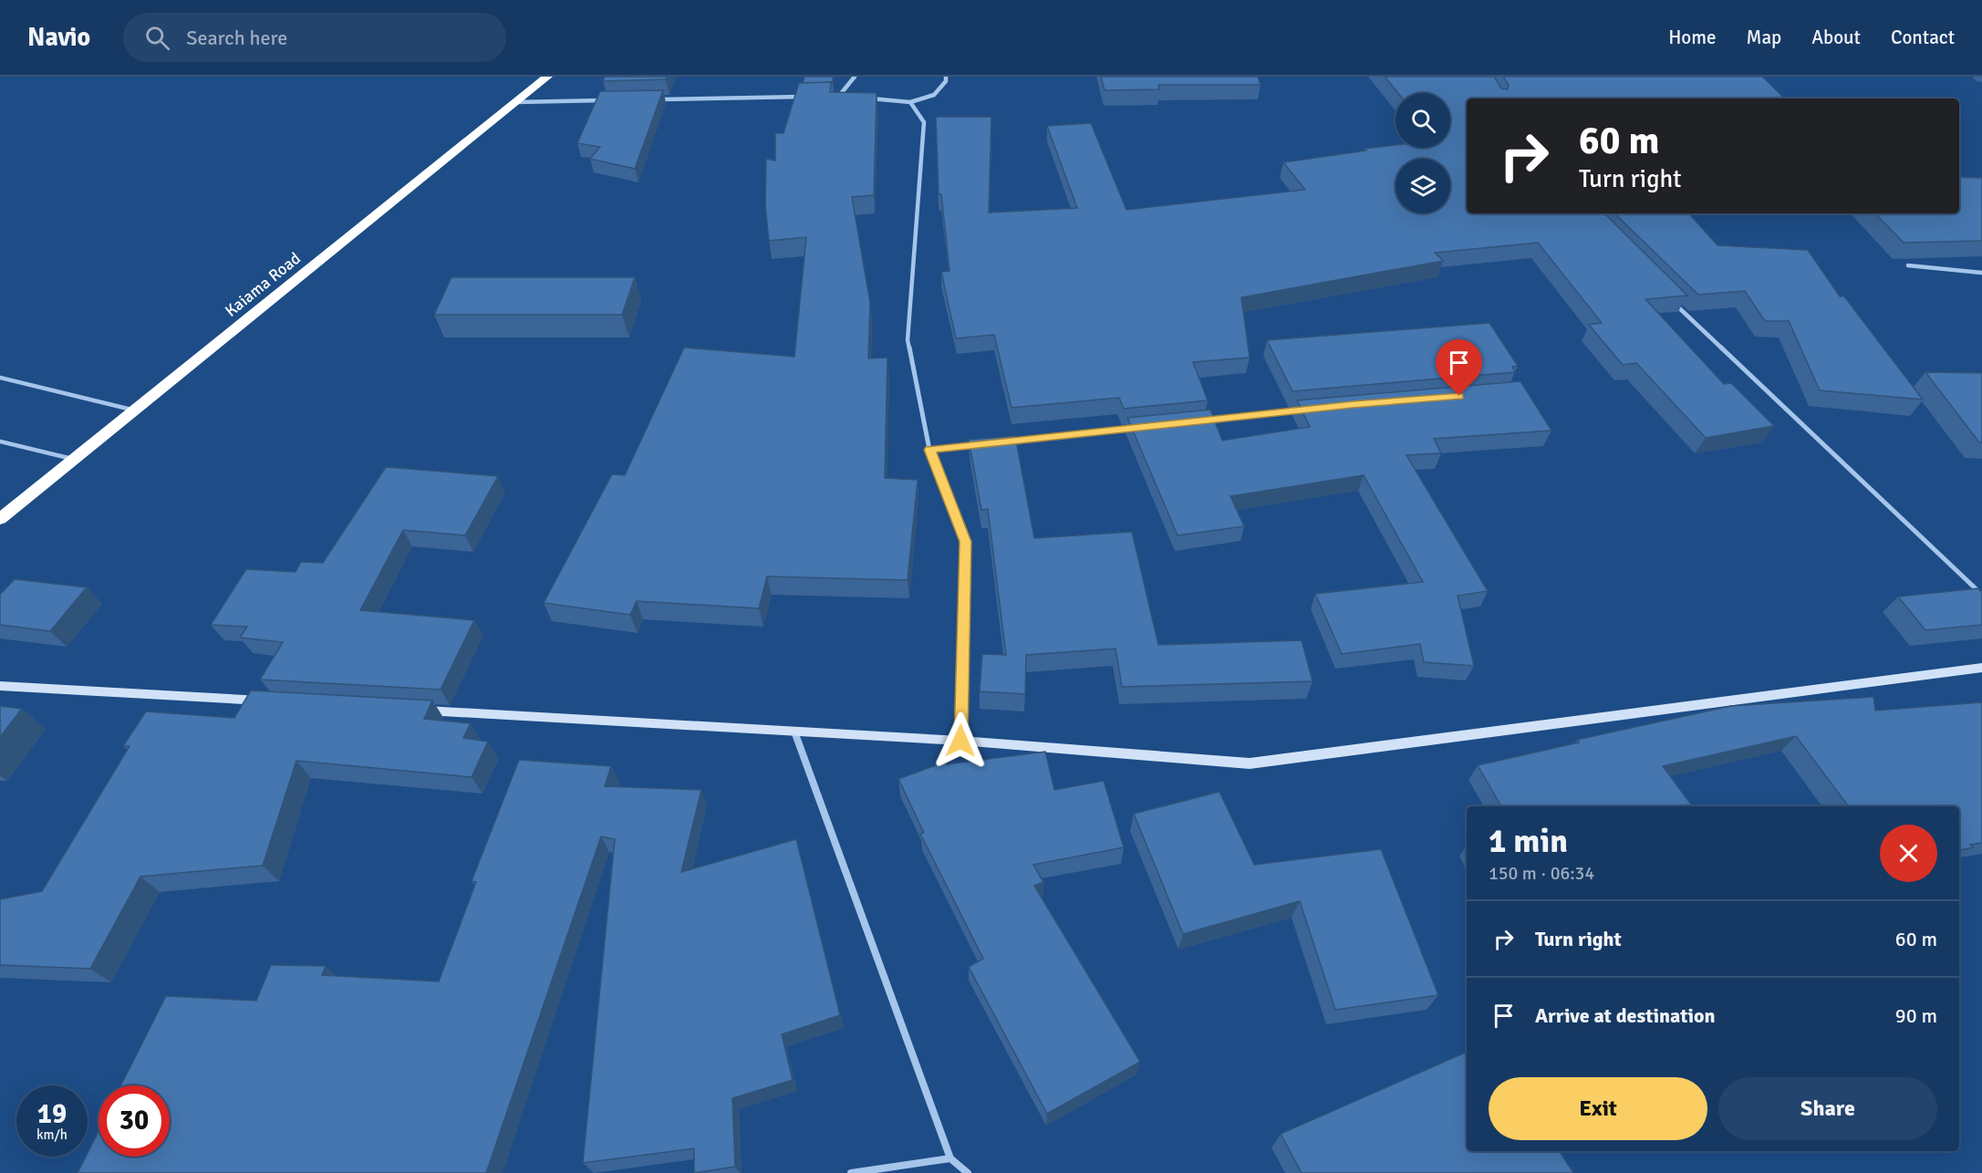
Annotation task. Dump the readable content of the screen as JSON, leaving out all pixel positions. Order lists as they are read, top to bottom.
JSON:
{
  "streets": {
    "highway": ["Kaiama Road"]
  },
  "page": {
    "header": "Navio",
    "search": "Search here",
    "nav": [
      "Home",
      "Map",
      "About",
      "Contact"
    ],
    "turn": ["60 m", "Turn right"],
    "heading": ["1 min", "150 m · 06:34"],
    "list": [
      {
        "name": "Turn right",
        "value": "60 m"
      },
      {
        "name": "Arrive at destination",
        "value": "90 m"
      }
    ],
    "buttons": ["Exit", "Share"],
    "speed": "19 km/h",
    "limit": "30"
  }
}
